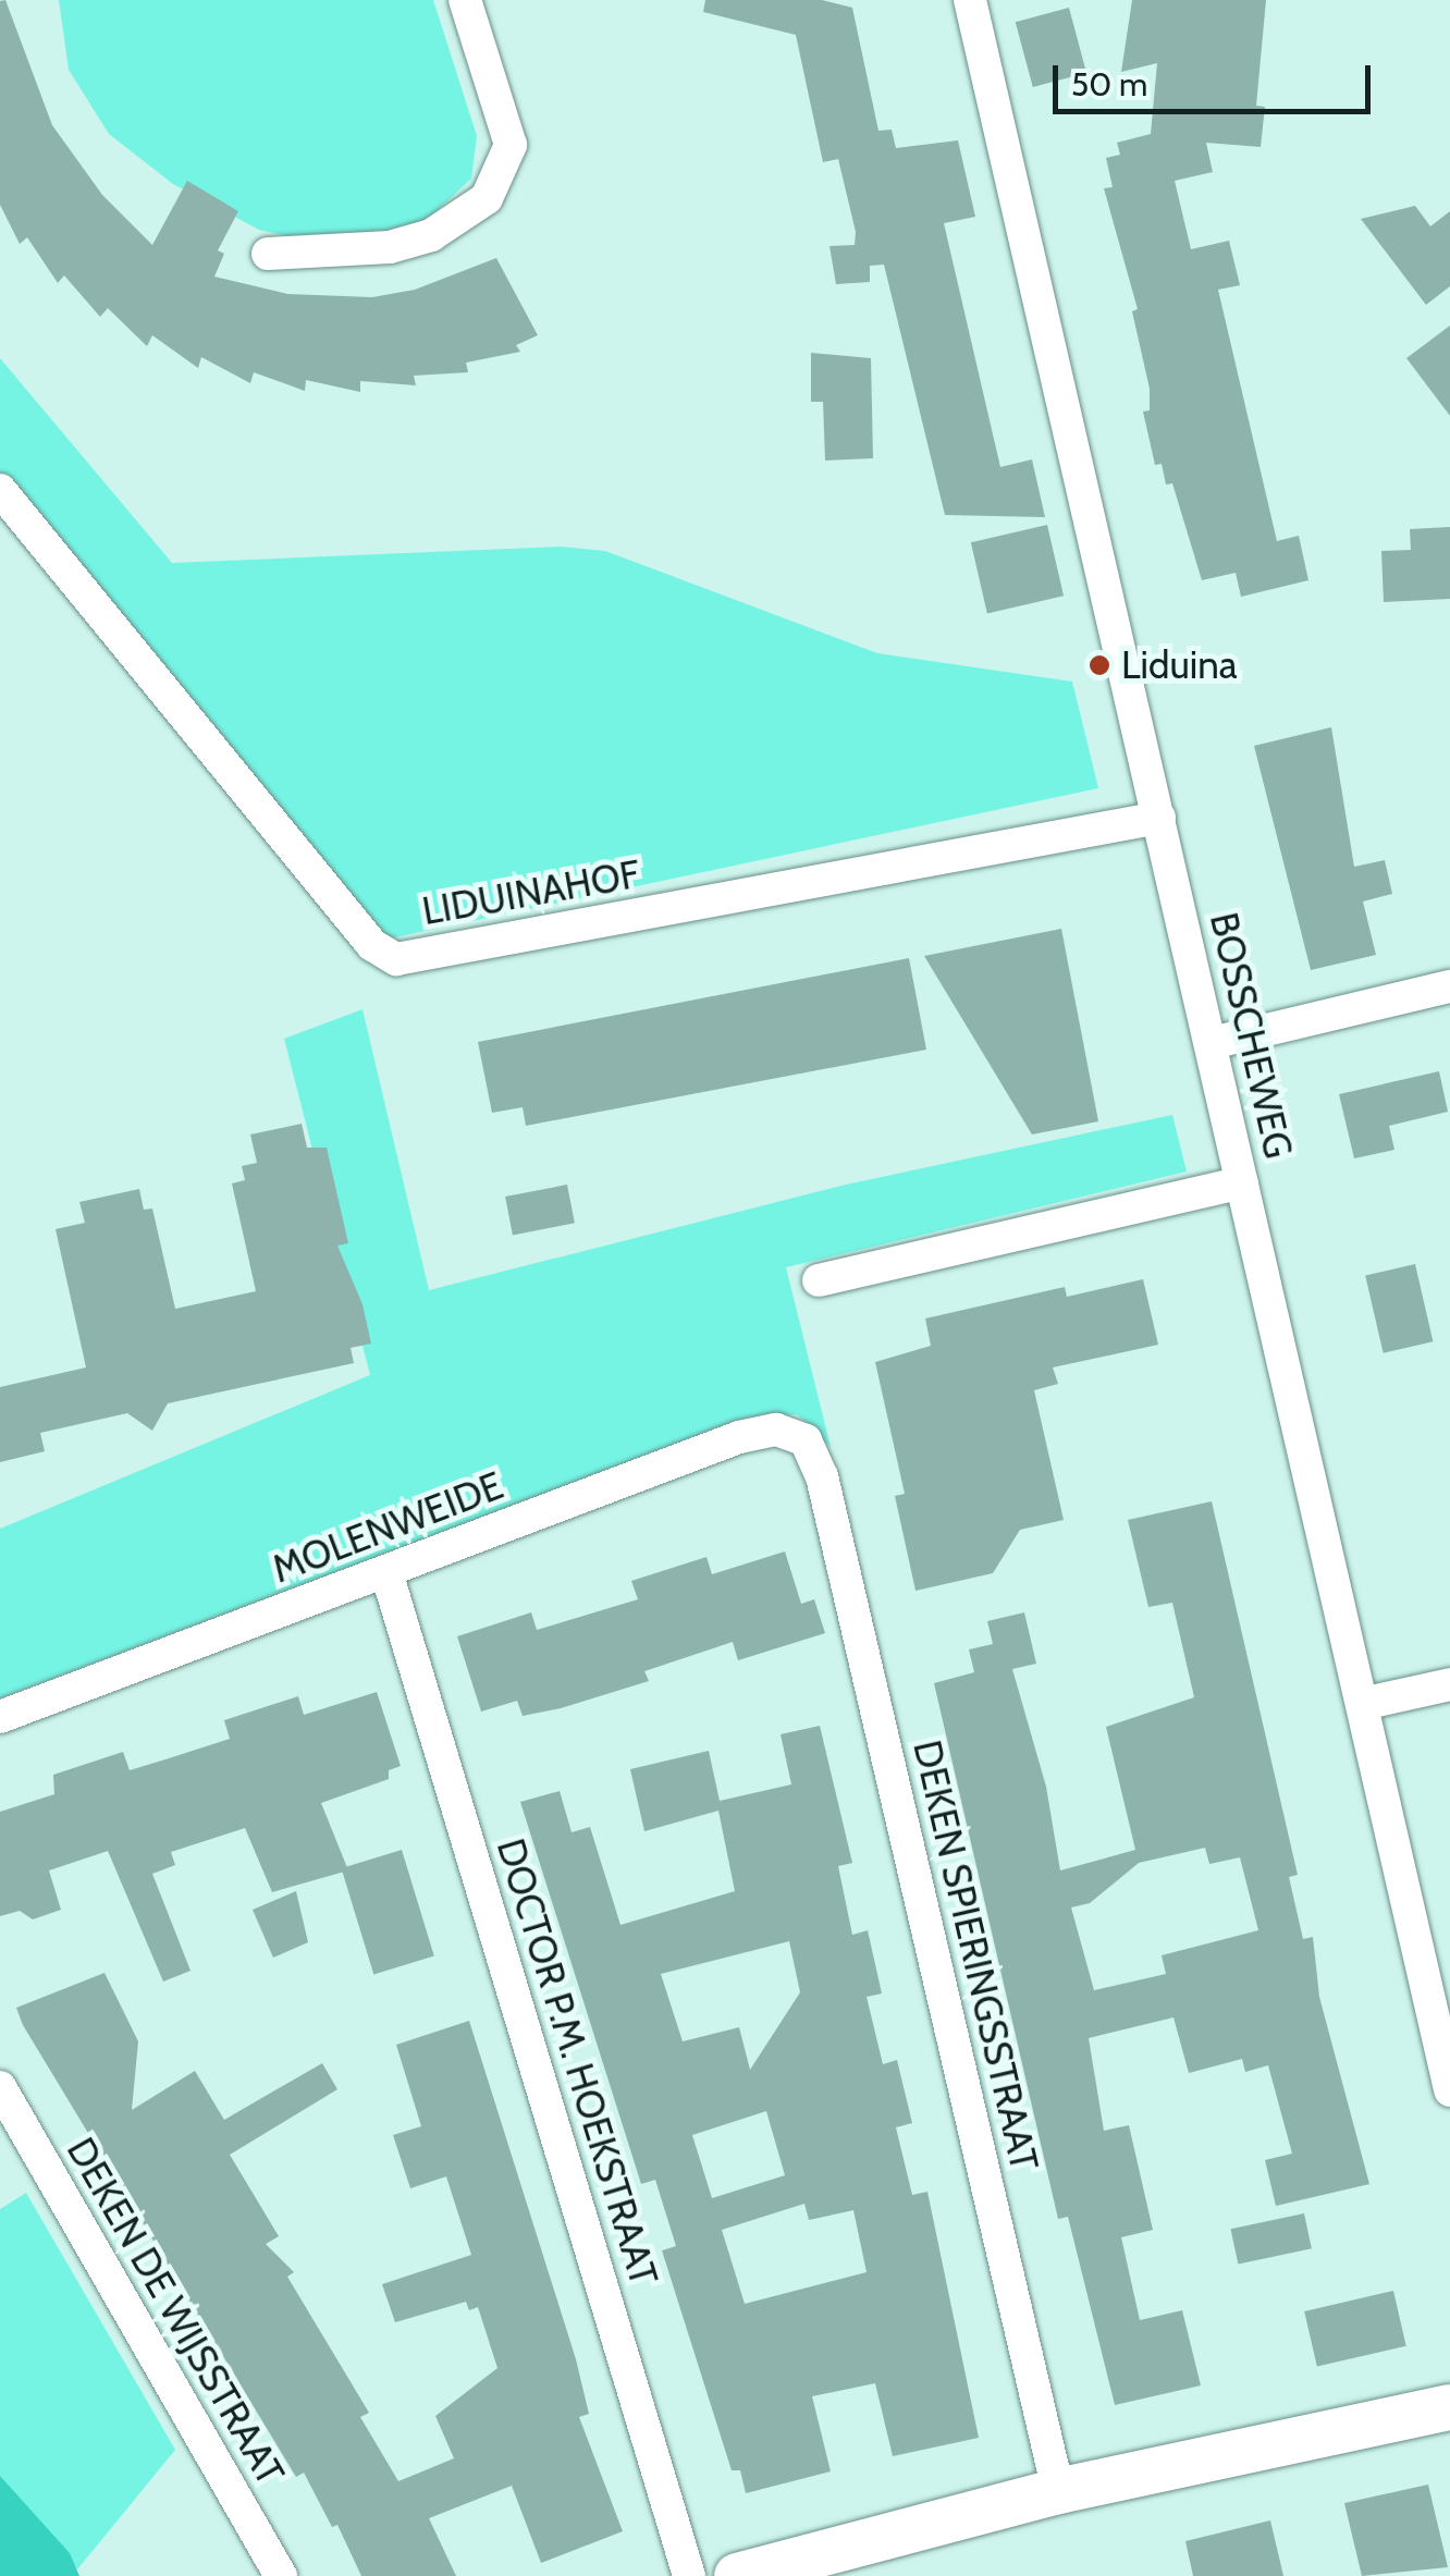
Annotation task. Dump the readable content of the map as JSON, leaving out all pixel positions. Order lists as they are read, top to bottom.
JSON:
{
  "streets": {
    "street": [
      "LIDUINAHOF",
      "BOSSCHEWEG",
      "MOLENWEIDE",
      "DEKEN SPIERINGSSTRAAT",
      "DOCTOR P.M. HOEKSTRAAT",
      "DEKEN DE WIJSSTRAAT"
    ]
  },
  "crossings": [
    ["LIDUINAHOF", "BOSSCHEWEG"],
    ["MOLENWEIDE", "DEKEN SPIERINGSSTRAAT"],
    ["MOLENWEIDE", "DOCTOR P.M. HOEKSTRAAT"]
  ],
  "places": ["Liduina"],
  "scale_bar": "50 m"
}
